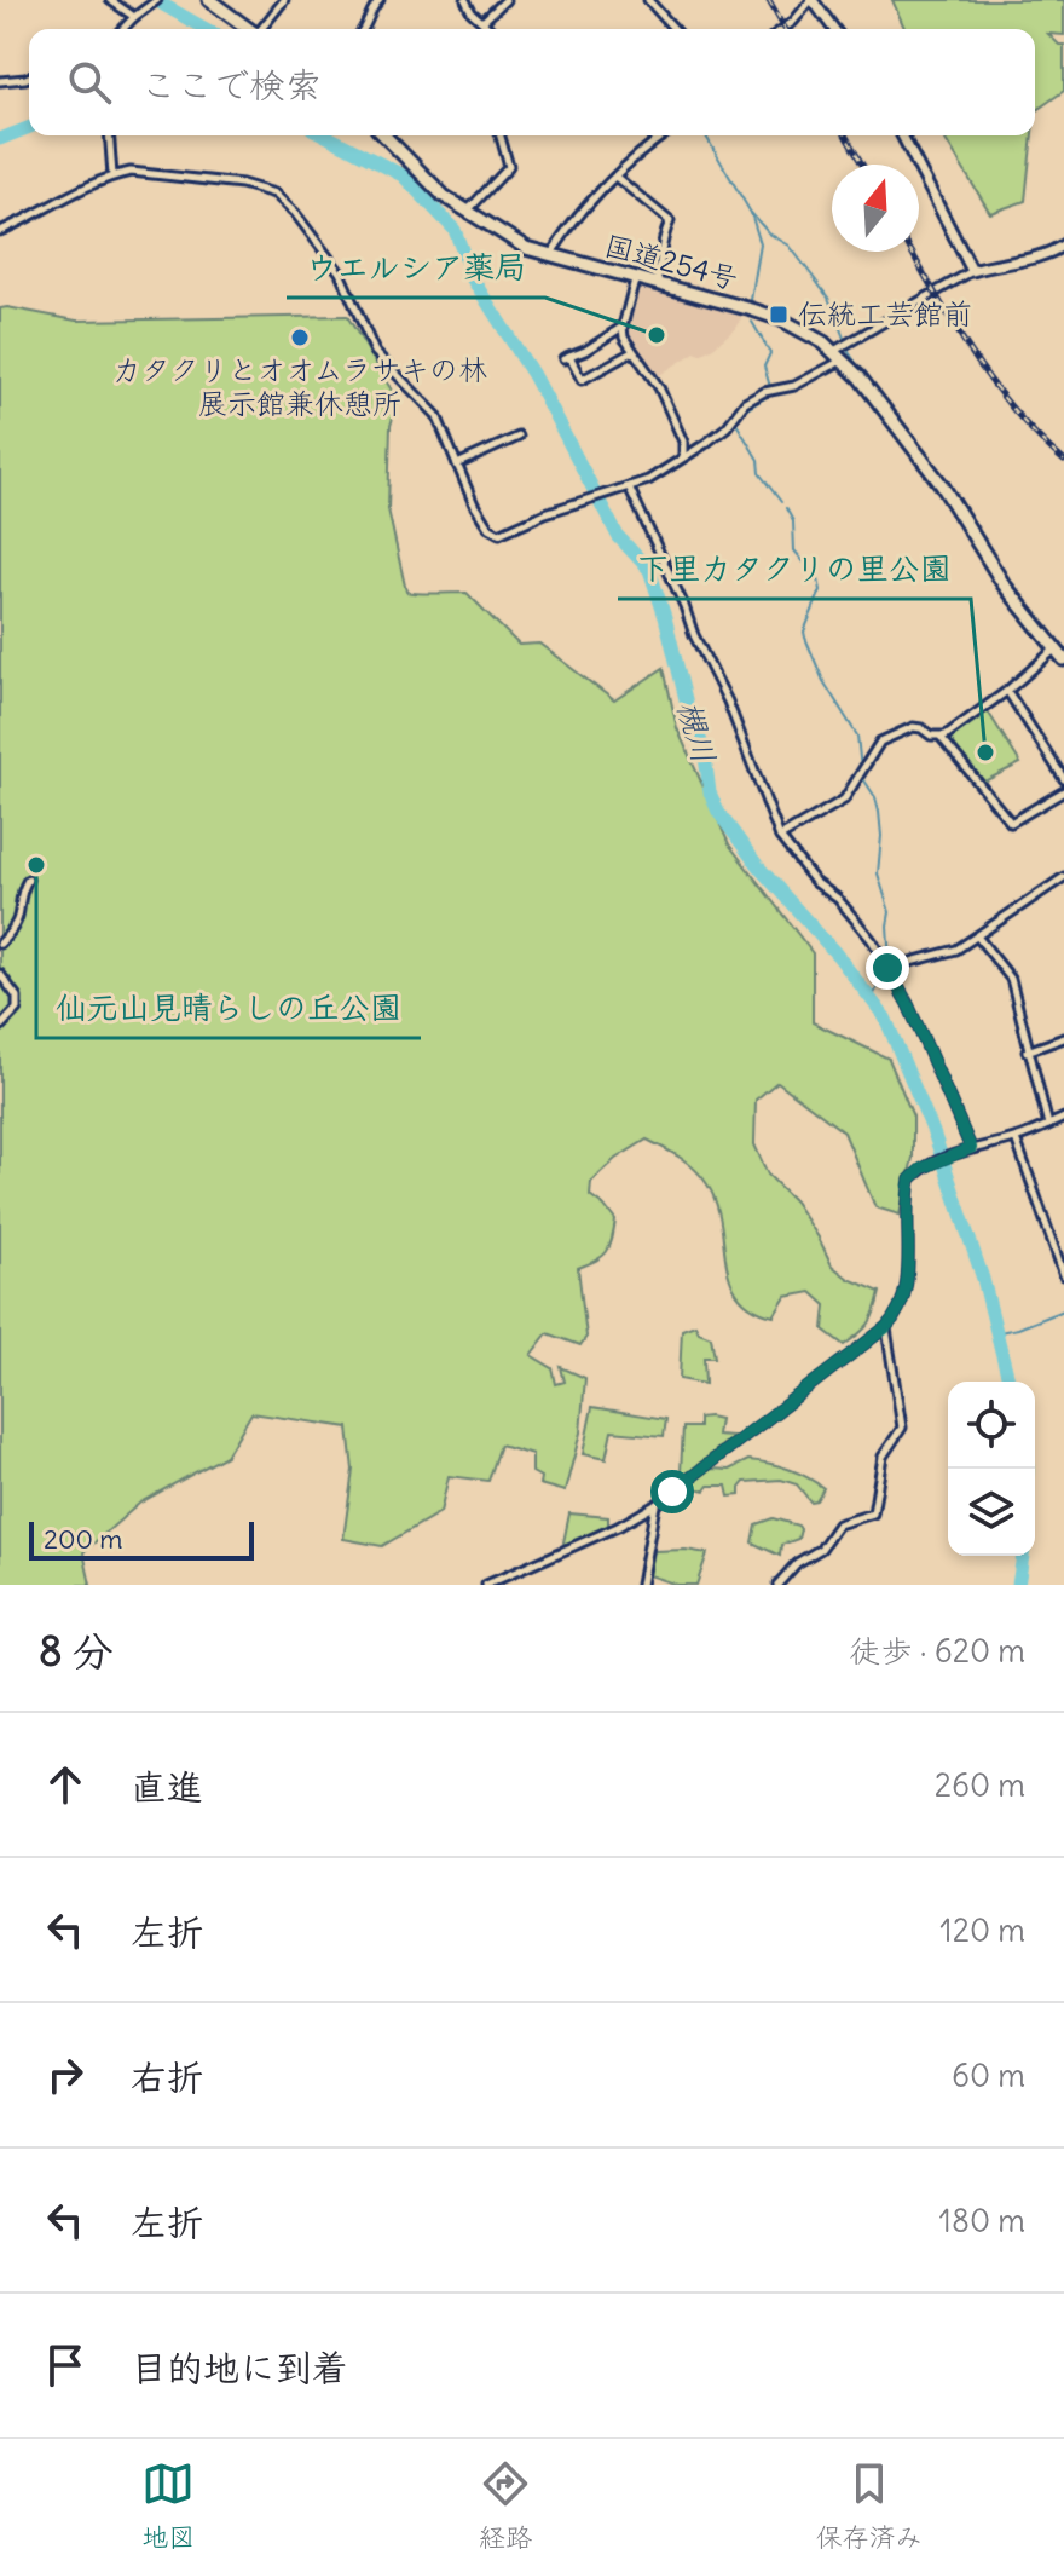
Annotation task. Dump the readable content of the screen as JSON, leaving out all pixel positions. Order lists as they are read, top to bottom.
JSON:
{
  "streets": {
    "highway": ["国道254号"]
  },
  "water": ["槻川"],
  "places": {
    "transit": ["伝統工芸館前"],
    "other": [
      "ウエルシア薬局",
      "カタクリとオオムラサキの林 展示館兼休憩所",
      "下里カタクリの里公園",
      "仙元山見晴らしの丘公園"
    ]
  },
  "scale_bar": "200 m",
  "north": "top",
  "page": {
    "search": "ここで検索",
    "scale": "200 m",
    "heading": ["8 分", "徒歩 · 620 m"],
    "list": [
      ["直進", "260 m"],
      ["左折", "120 m"],
      ["右折", "60 m"],
      ["左折", "180 m"],
      "目的地に到着"
    ],
    "nav": ["地図", "経路", "保存済み"]
  }
}
